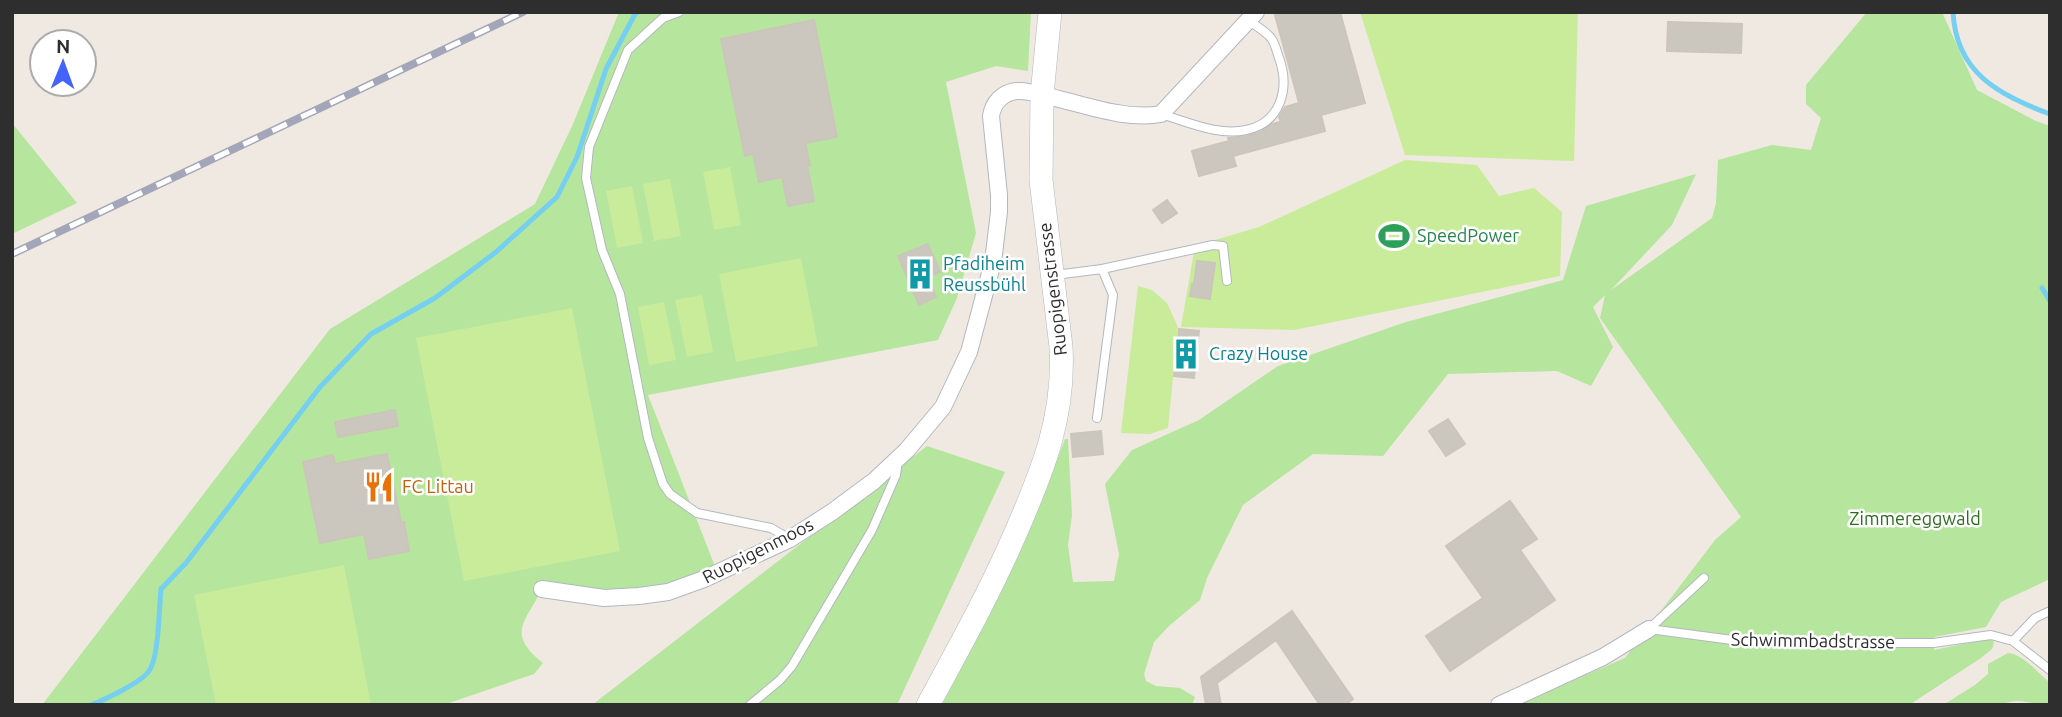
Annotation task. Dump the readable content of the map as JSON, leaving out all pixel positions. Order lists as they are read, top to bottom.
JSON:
{
  "streets": {
    "street": ["Ruopigenstrasse", "Ruopigenmoos"],
    "lane": ["Schwimmbadstrasse"]
  },
  "crossings": [
    ["Ruopigenstrasse", "Ruopigenmoos"]
  ],
  "parks": ["Zimmereggwald"],
  "places": {
    "sports": ["SpeedPower"],
    "building": ["Pfadiheim Reussbühl", "Crazy House"],
    "restaurant": ["FC Littau"]
  },
  "north": "top"
}
